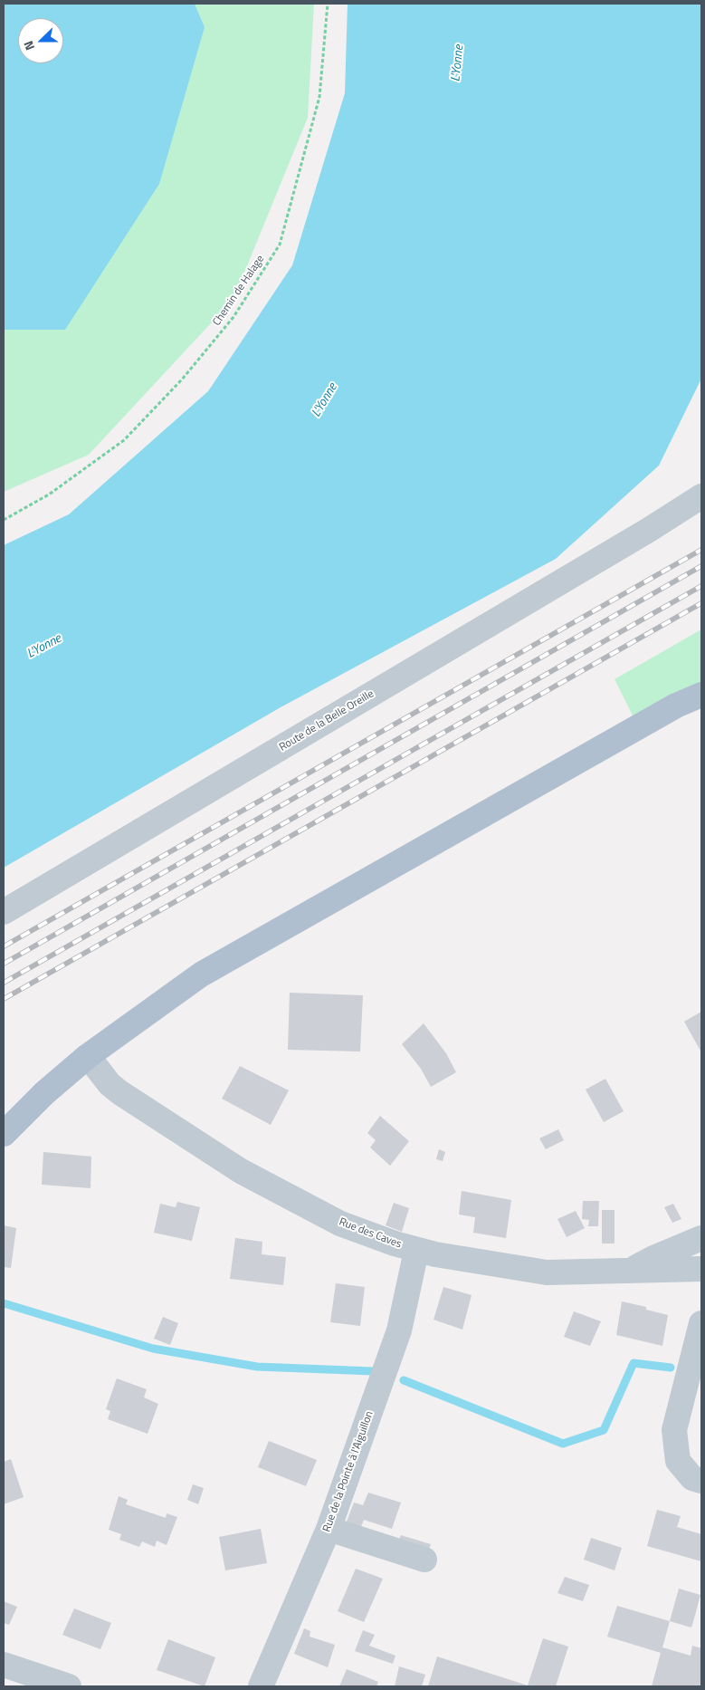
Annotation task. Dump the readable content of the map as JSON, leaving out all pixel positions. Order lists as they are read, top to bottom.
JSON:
{
  "streets": {
    "street": ["Route de la Belle Oreille", "Rue des Caves", "Rue de la Pointe à l'Aiguillon"],
    "path": ["Chemin de Halage"]
  },
  "crossings": [
    ["Rue des Caves", "Rue de la Pointe à l'Aiguillon"]
  ],
  "water": ["L'Yonne"],
  "north": "left"
}
